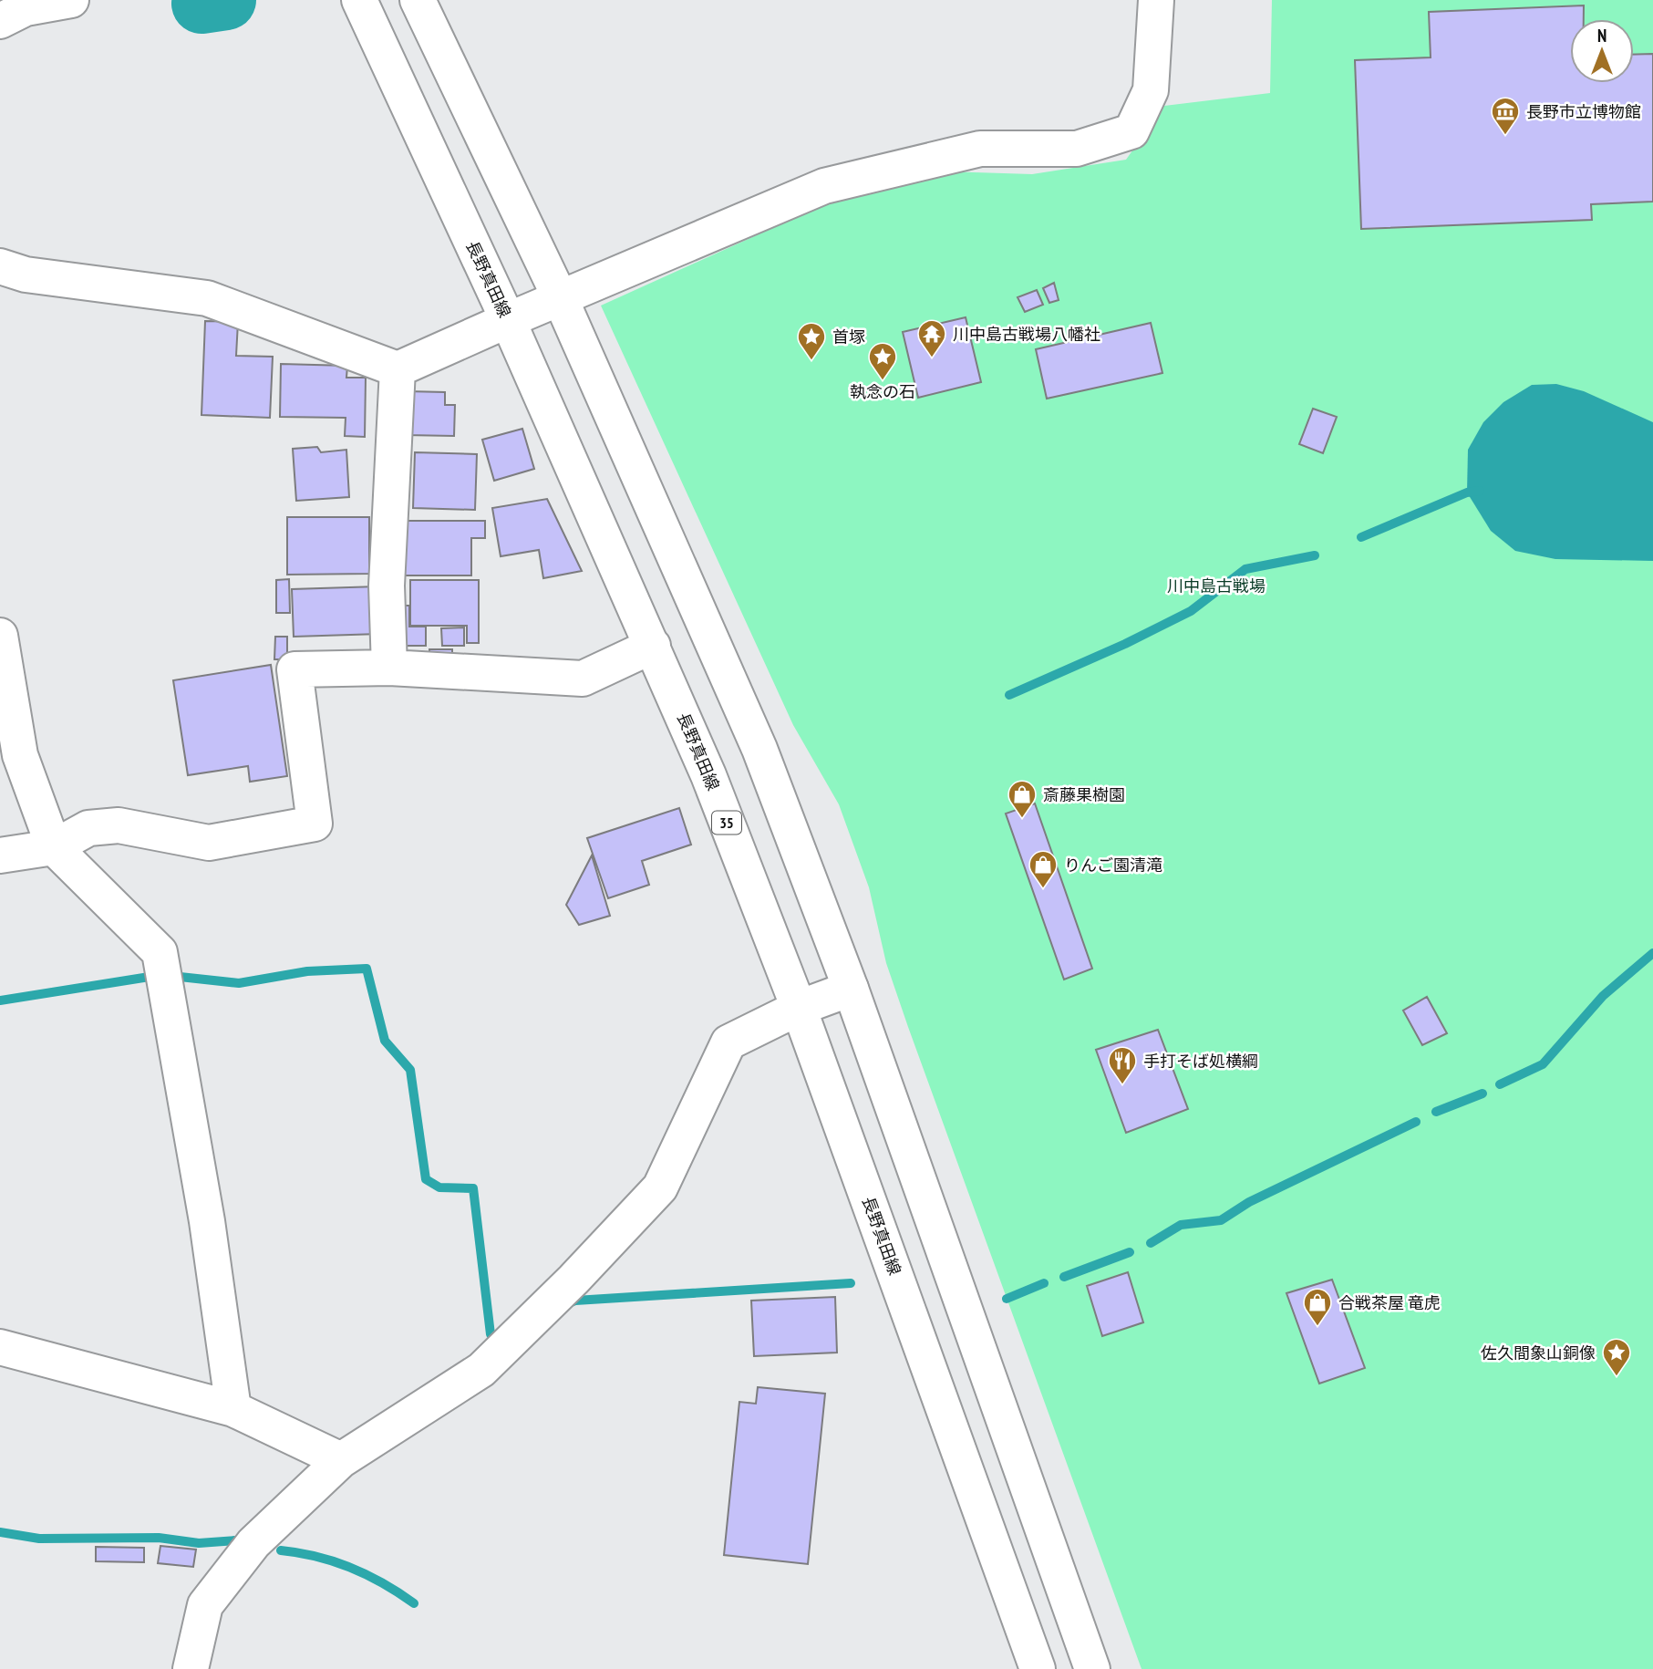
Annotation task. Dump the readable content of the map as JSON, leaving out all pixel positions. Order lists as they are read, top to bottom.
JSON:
{
  "streets": {
    "street": ["長野真田線", "35"]
  },
  "parks": ["川中島古戦場"],
  "places": {
    "museum": ["長野市立博物館"],
    "temple": ["川中島古戦場八幡社"],
    "place": ["首塚", "執念の石", "佐久間象山銅像"],
    "shop": ["斎藤果樹園", "りんご園清滝", "合戦茶屋 竜虎"],
    "restaurant": ["手打そば処横綱"]
  },
  "north": "top"
}
